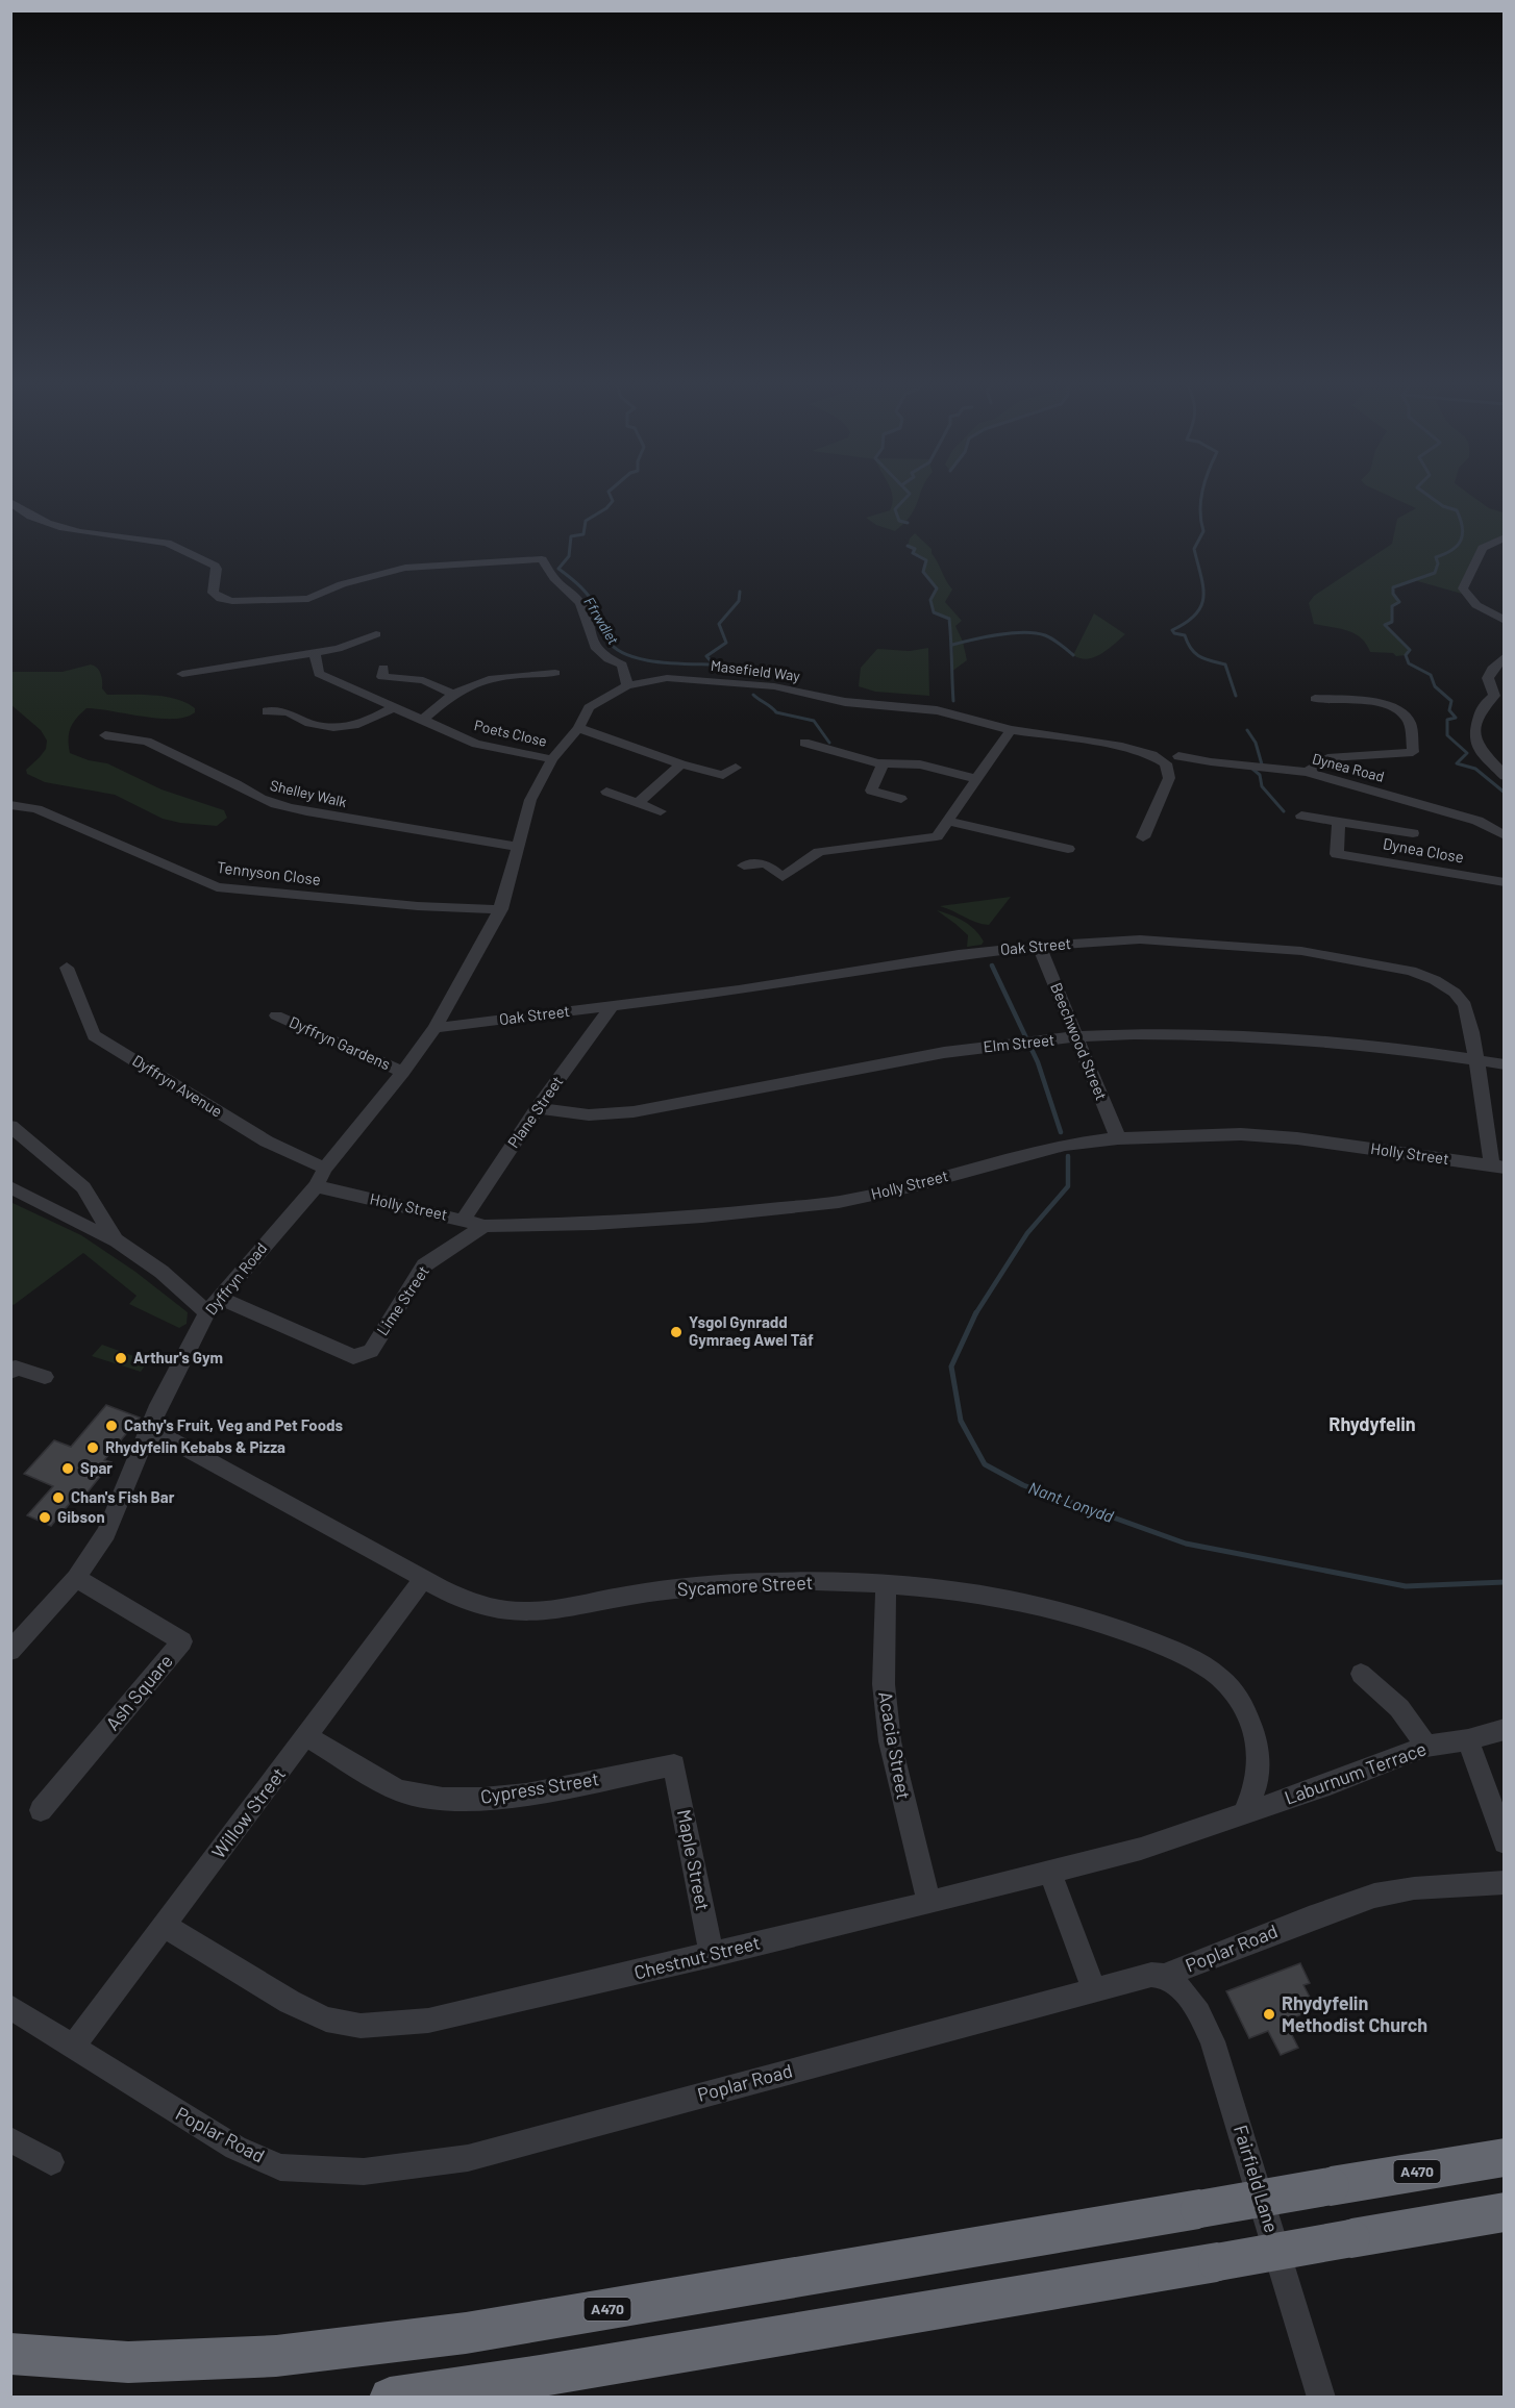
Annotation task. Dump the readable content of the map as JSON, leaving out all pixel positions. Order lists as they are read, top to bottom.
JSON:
{
  "streets": {
    "highway": ["A470"],
    "street": [
      "Masefield Way",
      "Poets Close",
      "Dynea Road",
      "Shelley Walk",
      "Dynea Close",
      "Tennyson Close",
      "Oak Street",
      "Beechwood Street",
      "Dyffryn Gardens",
      "Elm Street",
      "Dyffryn Avenue",
      "Plane Street",
      "Holly Street",
      "Dyffryn Road",
      "Lime Street",
      "Sycamore Street",
      "Ash Square",
      "Acacia Street",
      "Laburnum Terrace",
      "Cypress Street",
      "Willow Street",
      "Maple Street",
      "Poplar Road",
      "Chestnut Street",
      "Fairfield Lane"
    ]
  },
  "crossings": [
    ["Masefield Way", "Poets Close"],
    ["Masefield Way", "Shelley Walk"],
    ["Masefield Way", "Tennyson Close"],
    ["Masefield Way", "Dyffryn Road"],
    ["Oak Street", "Beechwood Street"],
    ["Oak Street", "Elm Street"],
    ["Oak Street", "Plane Street"],
    ["Oak Street", "Holly Street"],
    ["Oak Street", "Dyffryn Road"],
    ["Beechwood Street", "Elm Street"],
    ["Beechwood Street", "Holly Street"],
    ["Dyffryn Gardens", "Dyffryn Road"],
    ["Elm Street", "Plane Street"],
    ["Dyffryn Avenue", "Dyffryn Road"],
    ["Plane Street", "Holly Street"],
    ["Holly Street", "Dyffryn Road"],
    ["Holly Street", "Lime Street"],
    ["Dyffryn Road", "Lime Street"],
    ["Dyffryn Road", "Sycamore Street"],
    ["Dyffryn Road", "Ash Square"],
    ["Sycamore Street", "Acacia Street"],
    ["Sycamore Street", "Laburnum Terrace"],
    ["Sycamore Street", "Willow Street"],
    ["Sycamore Street", "Chestnut Street"],
    ["Acacia Street", "Chestnut Street"],
    ["Laburnum Terrace", "Chestnut Street"],
    ["Cypress Street", "Willow Street"],
    ["Cypress Street", "Maple Street"],
    ["Willow Street", "Poplar Road"],
    ["Willow Street", "Chestnut Street"],
    ["Maple Street", "Chestnut Street"],
    ["Poplar Road", "Fairfield Lane"]
  ],
  "districts": ["Rhydyfelin"],
  "water": ["Ffrwdlet", "Nant Lonydd"],
  "places": [
    "Ysgol Gynradd Gymraeg Awel Tâf",
    "Arthur's Gym",
    "Cathy's Fruit, Veg and Pet Foods",
    "Rhydyfelin Kebabs & Pizza",
    "Spar",
    "Chan's Fish Bar",
    "Gibson",
    "Rhydyfelin Methodist Church"
  ]
}
